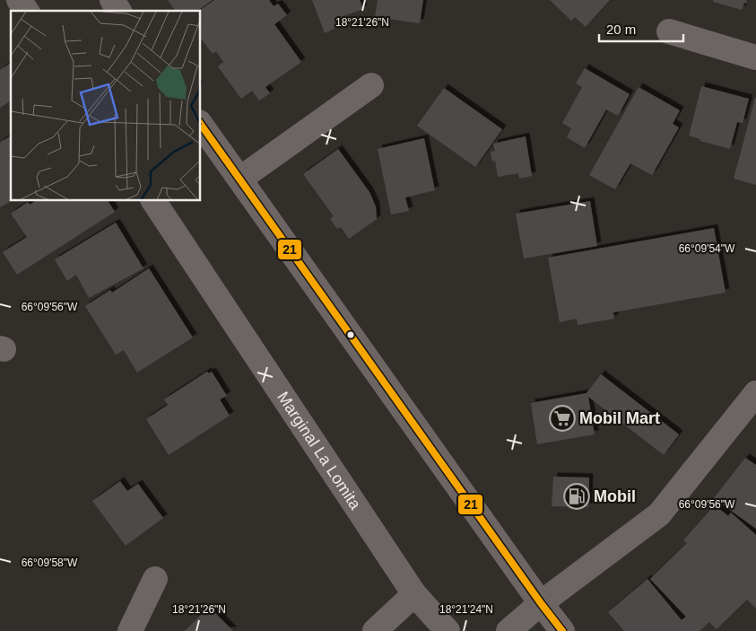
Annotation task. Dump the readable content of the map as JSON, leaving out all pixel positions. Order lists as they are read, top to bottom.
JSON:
{
  "streets": {
    "street": ["Marginal La Lomita"]
  },
  "places": {
    "supermarket": ["Mobil Mart"],
    "fuel station": ["Mobil"]
  },
  "lines": ["transit line 21"],
  "scale_bar": "20 m",
  "coordinates": [
    "18°21'26\"N",
    "66°09'54\"W",
    "66°09'56\"W",
    "66°09'58\"W",
    "18°21'24\"N"
  ]
}
